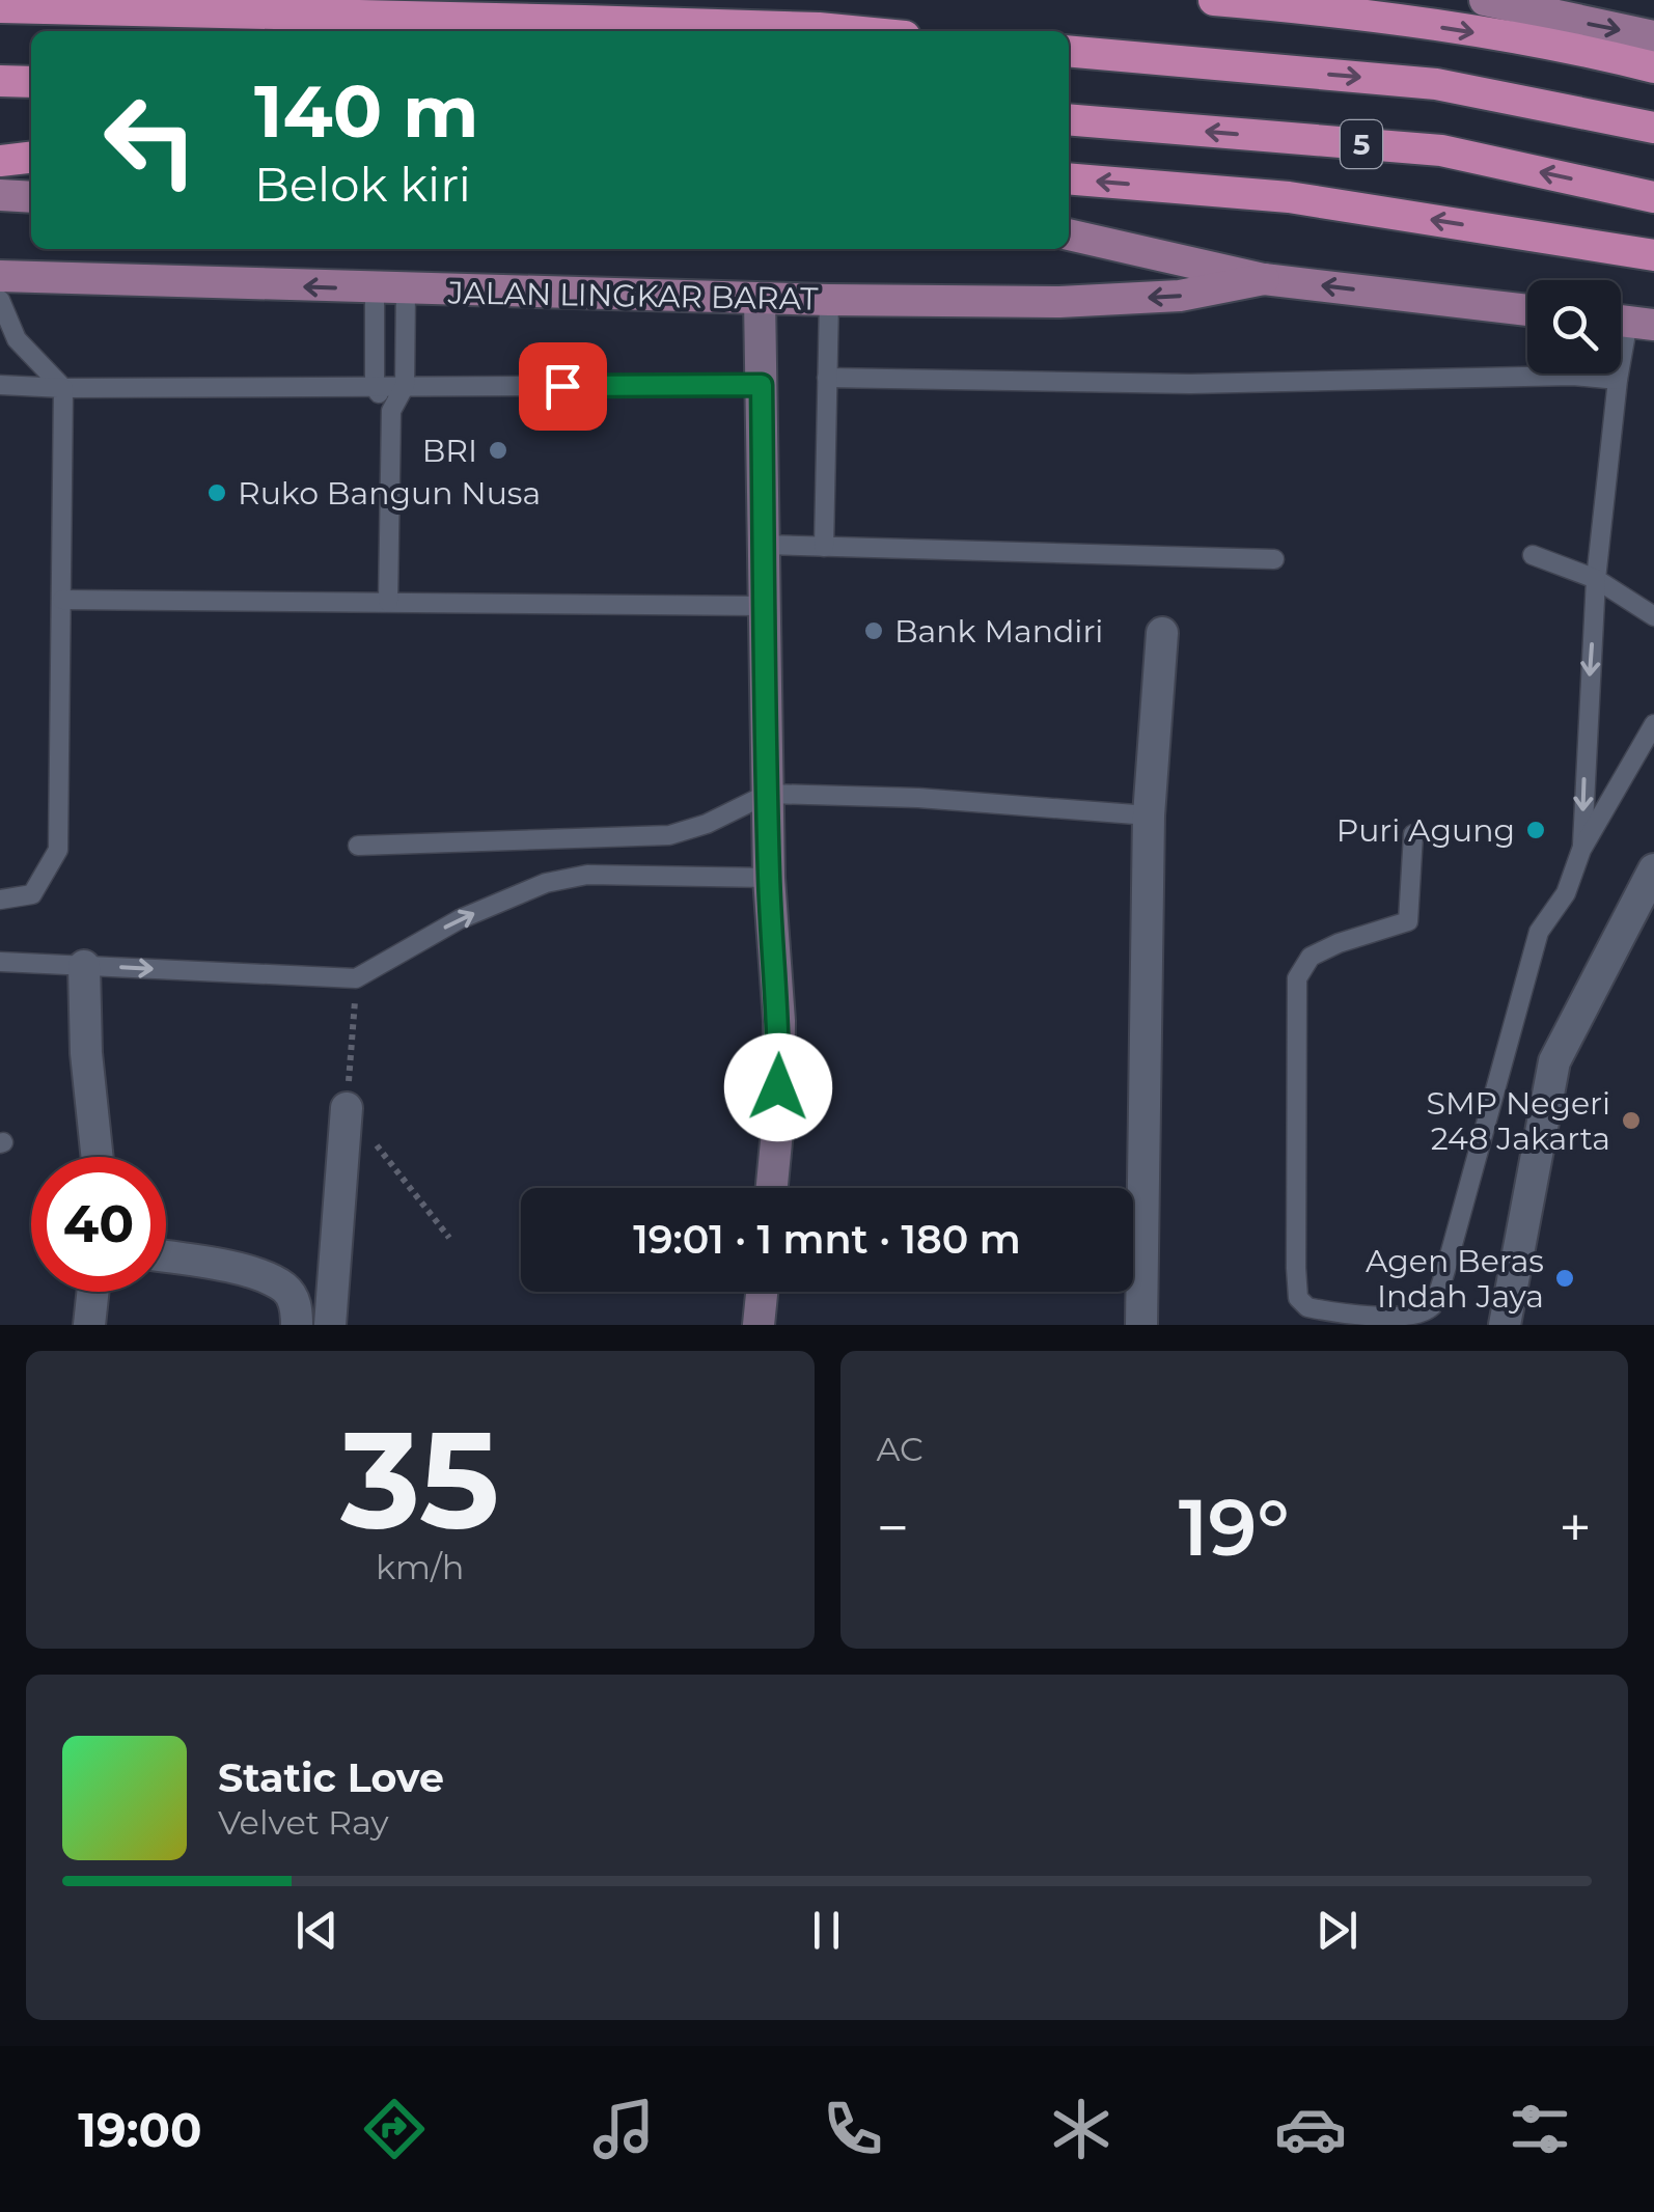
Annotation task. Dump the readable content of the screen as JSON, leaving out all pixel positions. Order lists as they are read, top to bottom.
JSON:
{
  "streets": {
    "highway": ["5"],
    "main road": ["JALAN LINGKAR BARAT"]
  },
  "one_way": ["JALAN LINGKAR BARAT"],
  "places": [
    "BRI",
    "Ruko Bangun Nusa",
    "Bank Mandiri",
    "Puri Agung",
    "SMP Negeri 248 Jakarta",
    "Agen Beras Indah Jaya"
  ],
  "page": {
    "turn": ["140 m", "Belok kiri"],
    "limit": "40",
    "trip": "19:01 · 1 mnt · 180 m",
    "tile": [
      ["35", "km/h"],
      "AC"
    ],
    "heat": ["−", "19°", "+"],
    "song": ["Static Love", "Velvet Ray"],
    "tabs": "19:00"
  }
}
